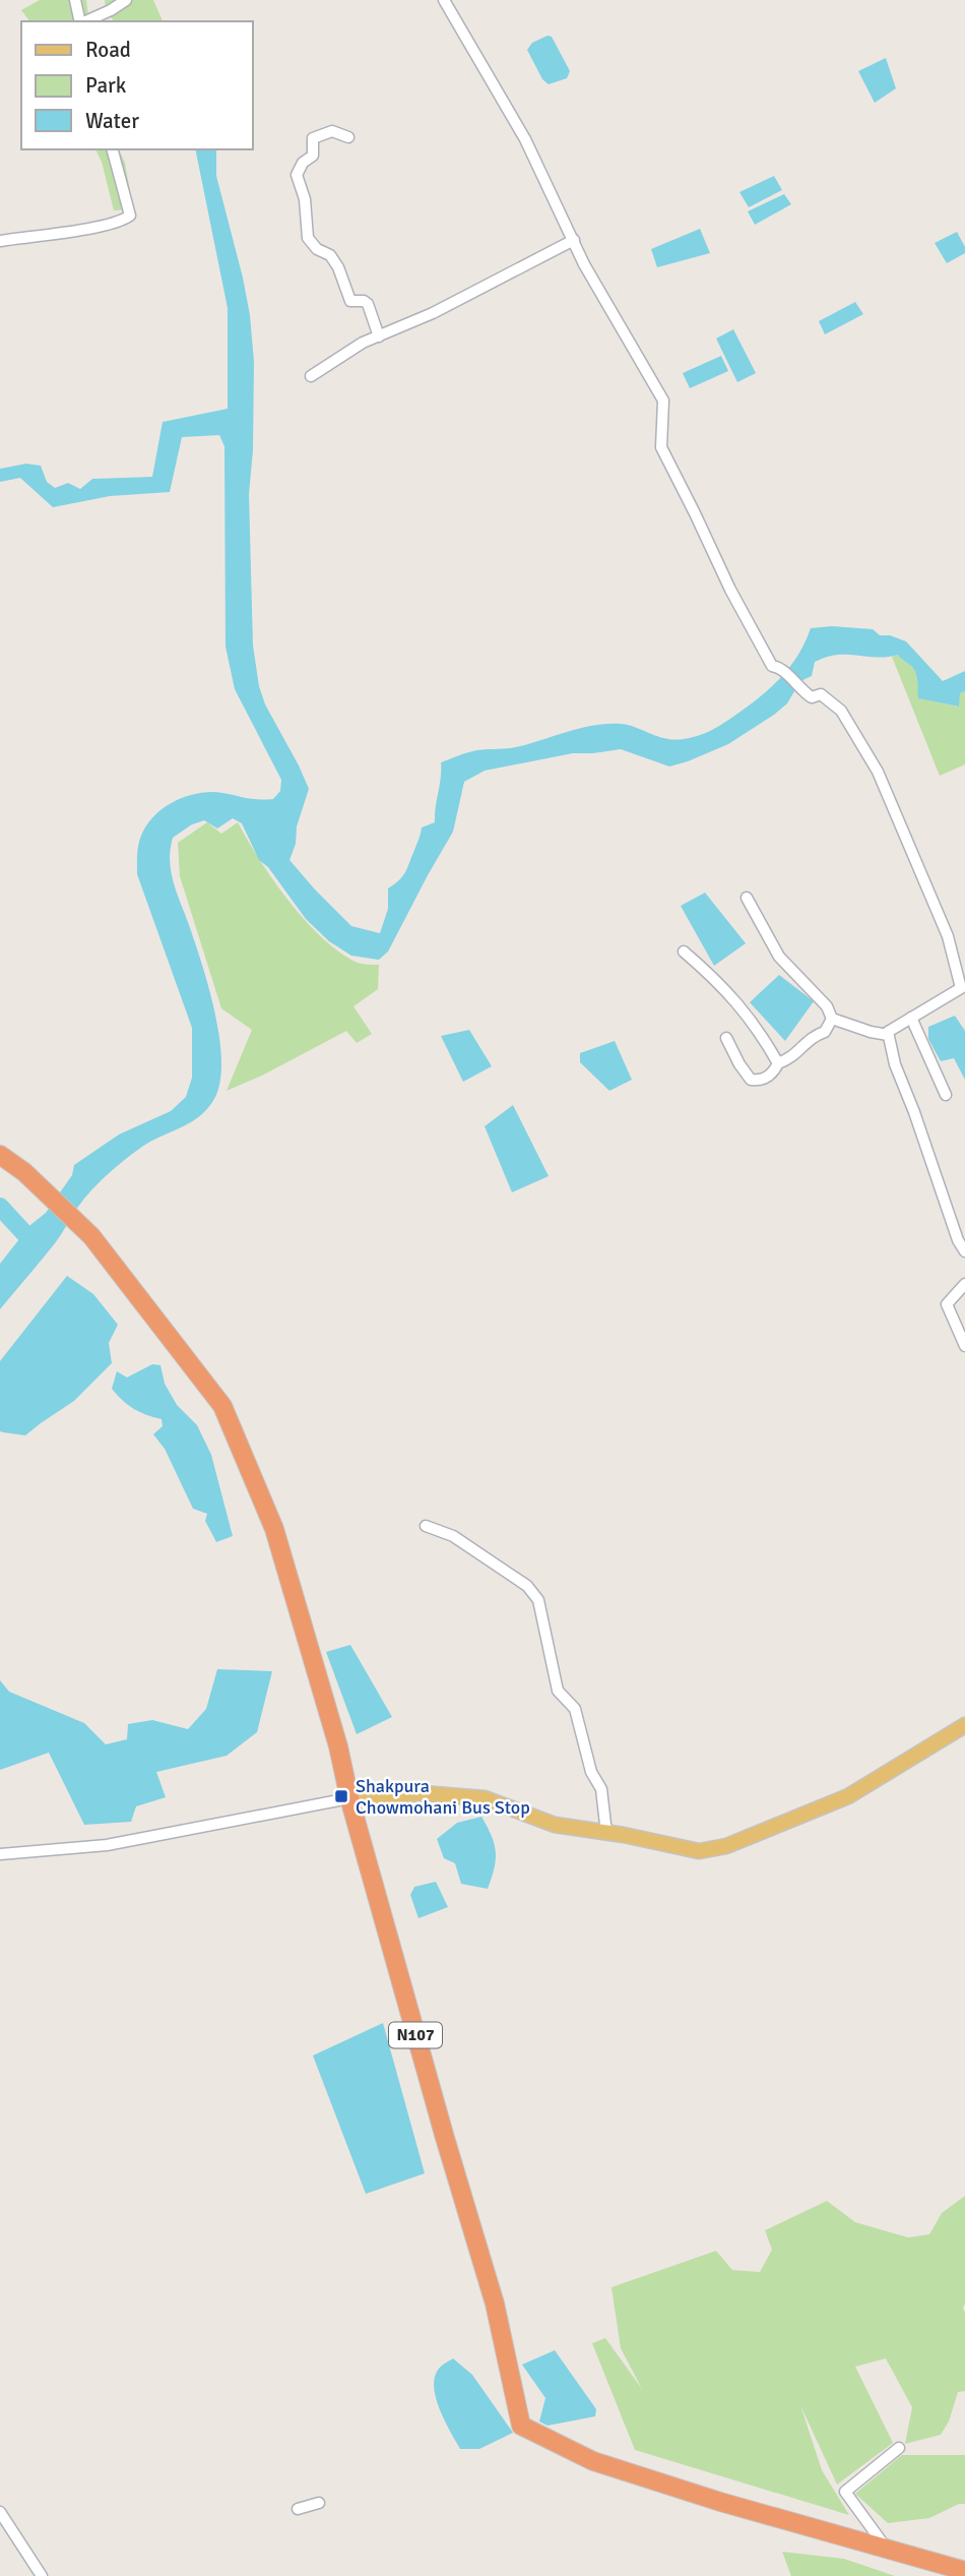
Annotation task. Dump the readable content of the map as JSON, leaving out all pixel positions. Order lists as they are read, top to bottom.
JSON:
{
  "streets": {
    "highway": ["N107"]
  },
  "places": {
    "transit": ["Shakpura Chowmohani Bus Stop"]
  },
  "legend": ["Road", "Park", "Water"]
}
